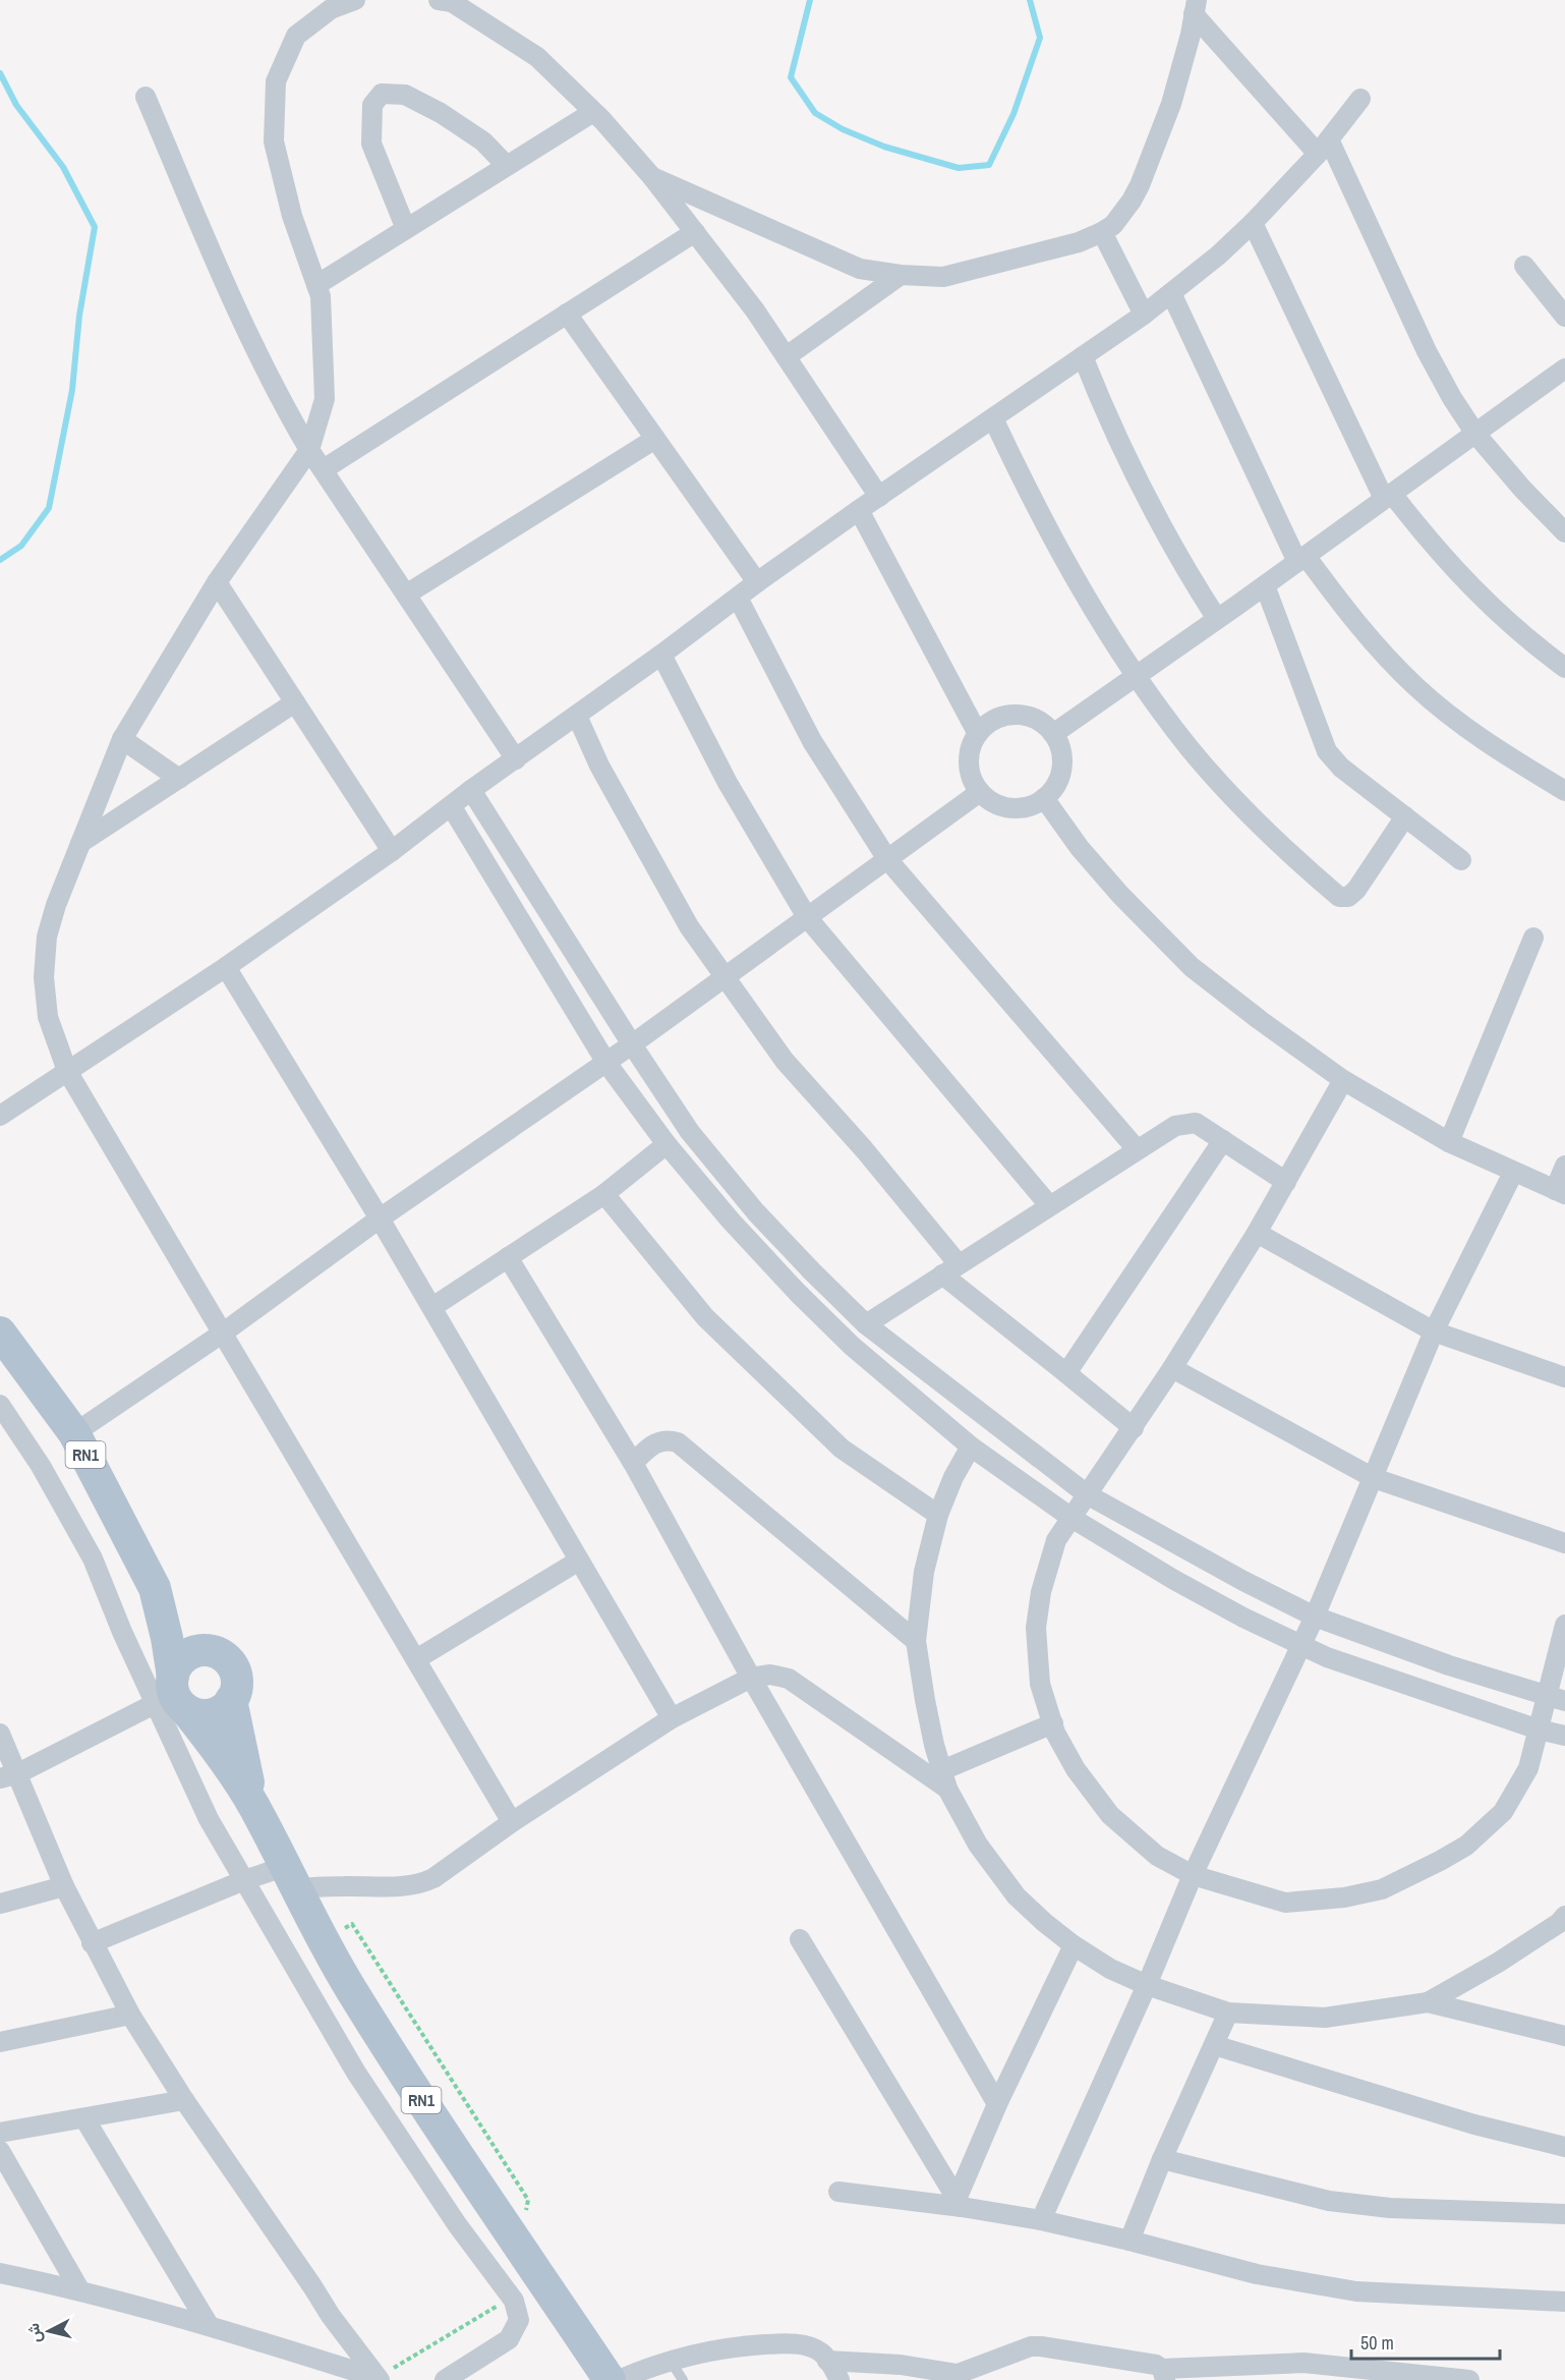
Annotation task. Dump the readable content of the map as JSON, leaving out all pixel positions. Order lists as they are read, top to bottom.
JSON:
{
  "streets": {
    "main road": ["RN1"]
  },
  "scale_bar": "50 m",
  "north": "left"
}
